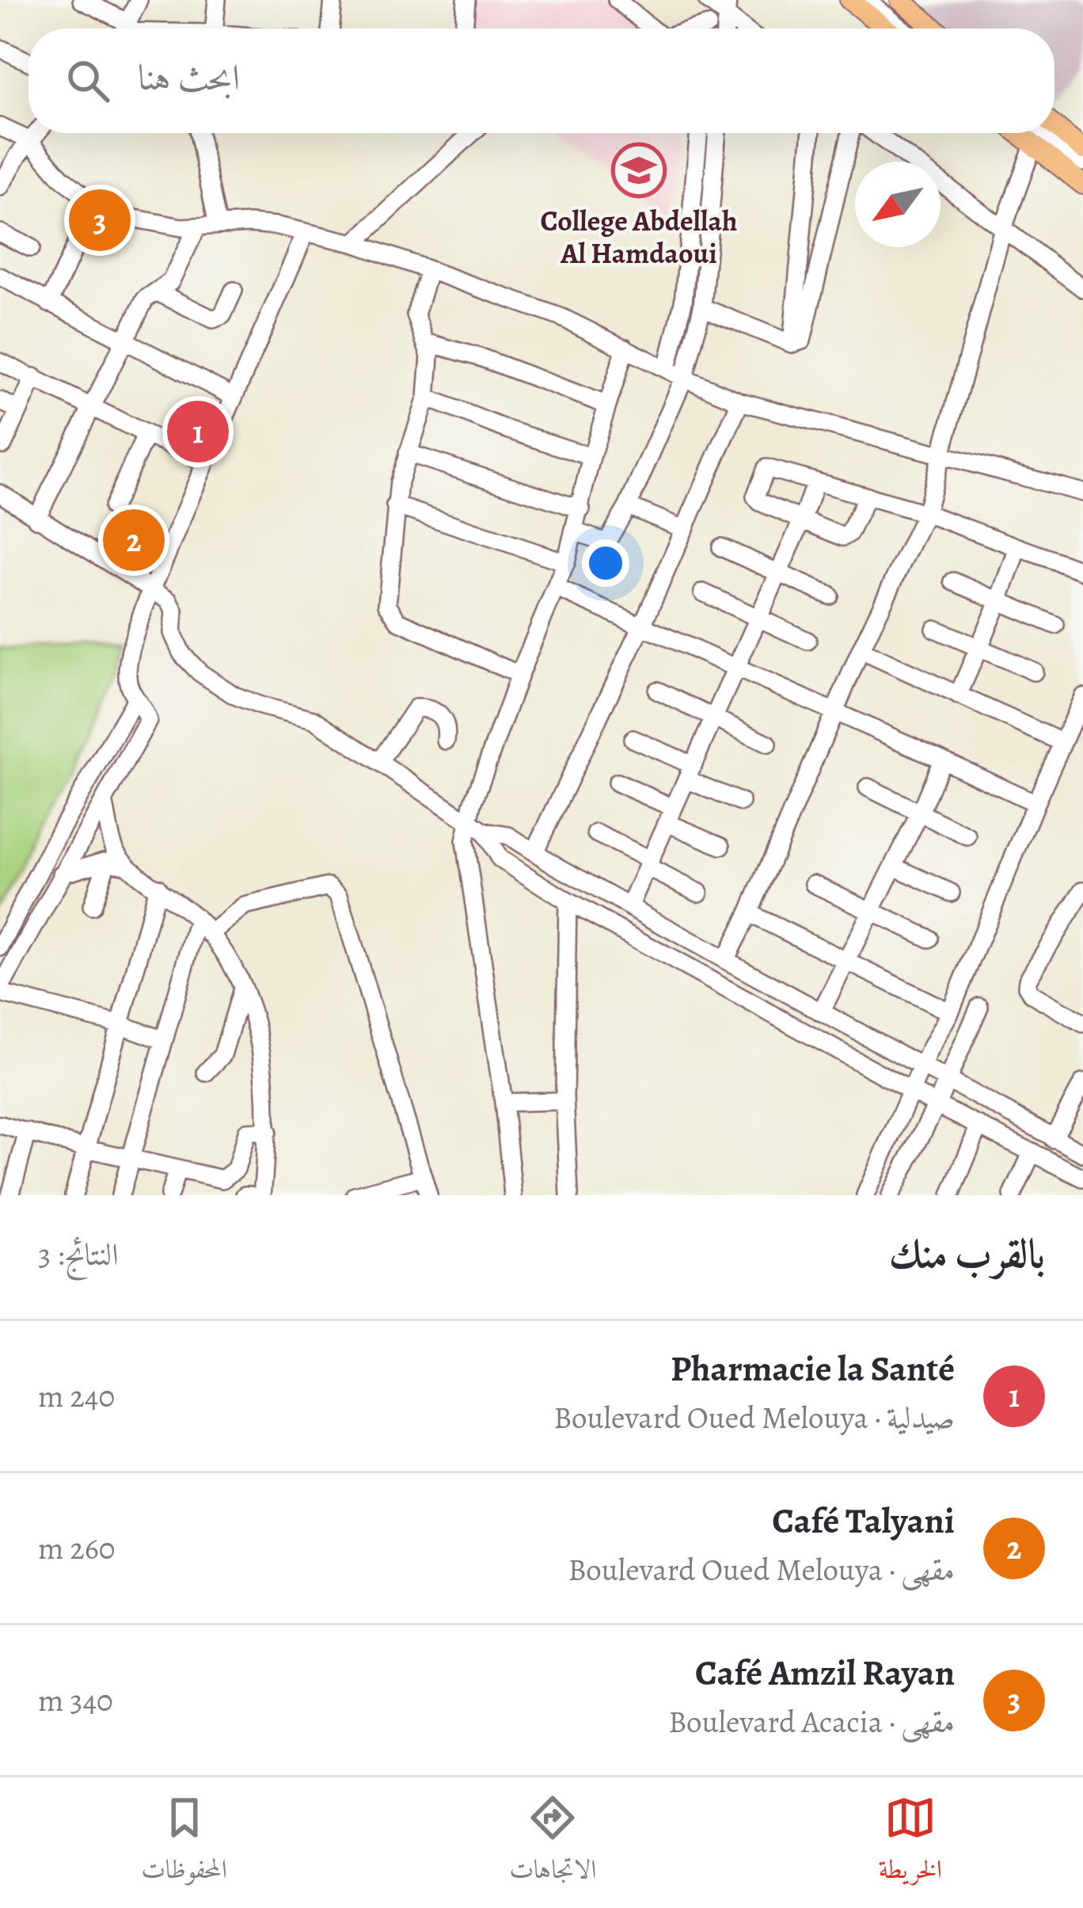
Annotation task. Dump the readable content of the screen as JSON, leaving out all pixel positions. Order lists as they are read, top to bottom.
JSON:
{
  "places": {
    "school or university": ["College Abdellah Al Hamdaoui"]
  },
  "north": "bottom left",
  "page": {
    "search": "ابحث هنا",
    "pins": ["3", "1", "2"],
    "heading": ["بالقرب منك", "النتائج: 3"],
    "list": [
      {
        "mark": "1",
        "name": "Pharmacie la Santé",
        "note": "صيدلية · Boulevard Oued Melouya",
        "value": "240 m"
      },
      {
        "mark": "2",
        "name": "Café Talyani",
        "note": "مقهى · Boulevard Oued Melouya",
        "value": "260 m"
      },
      {
        "mark": "3",
        "name": "Café Amzil Rayan",
        "note": "مقهى · Boulevard Acacia",
        "value": "340 m"
      }
    ],
    "nav": ["الخريطة", "الاتجاهات", "المحفوظات"]
  }
}
